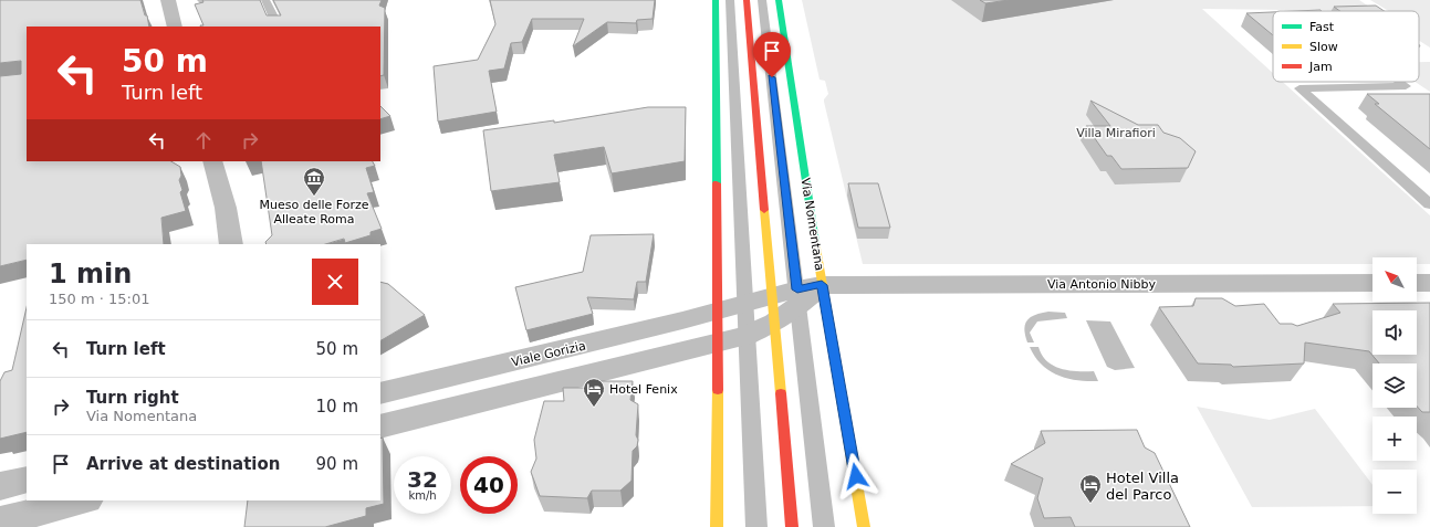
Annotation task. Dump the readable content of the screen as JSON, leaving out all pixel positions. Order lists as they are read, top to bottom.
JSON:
{
  "streets": {
    "street": ["Via Nomentana", "Via Antonio Nibby", "Viale Gorizia"]
  },
  "crossings": [
    ["Via Nomentana", "Via Antonio Nibby"]
  ],
  "parks": ["Villa Mirafiori"],
  "places": {
    "museum": ["Mueso delle Forze Alleate Roma"],
    "hotel": ["Hotel Fenix", "Hotel Villa del Parco"]
  },
  "legend": ["Fast", "Slow", "Jam"],
  "north": "top left",
  "page": {
    "turn": ["50 m", "Turn left"],
    "heading": ["1 min", "150 m · 15:01"],
    "map_buttons": ["+", "−"],
    "list": [
      {
        "name": "Turn left",
        "value": "50 m"
      },
      {
        "name": "Turn right",
        "note": "Via Nomentana",
        "value": "10 m"
      },
      {
        "name": "Arrive at destination",
        "value": "90 m"
      }
    ],
    "speed": "32 km/h",
    "limit": "40"
  }
}
